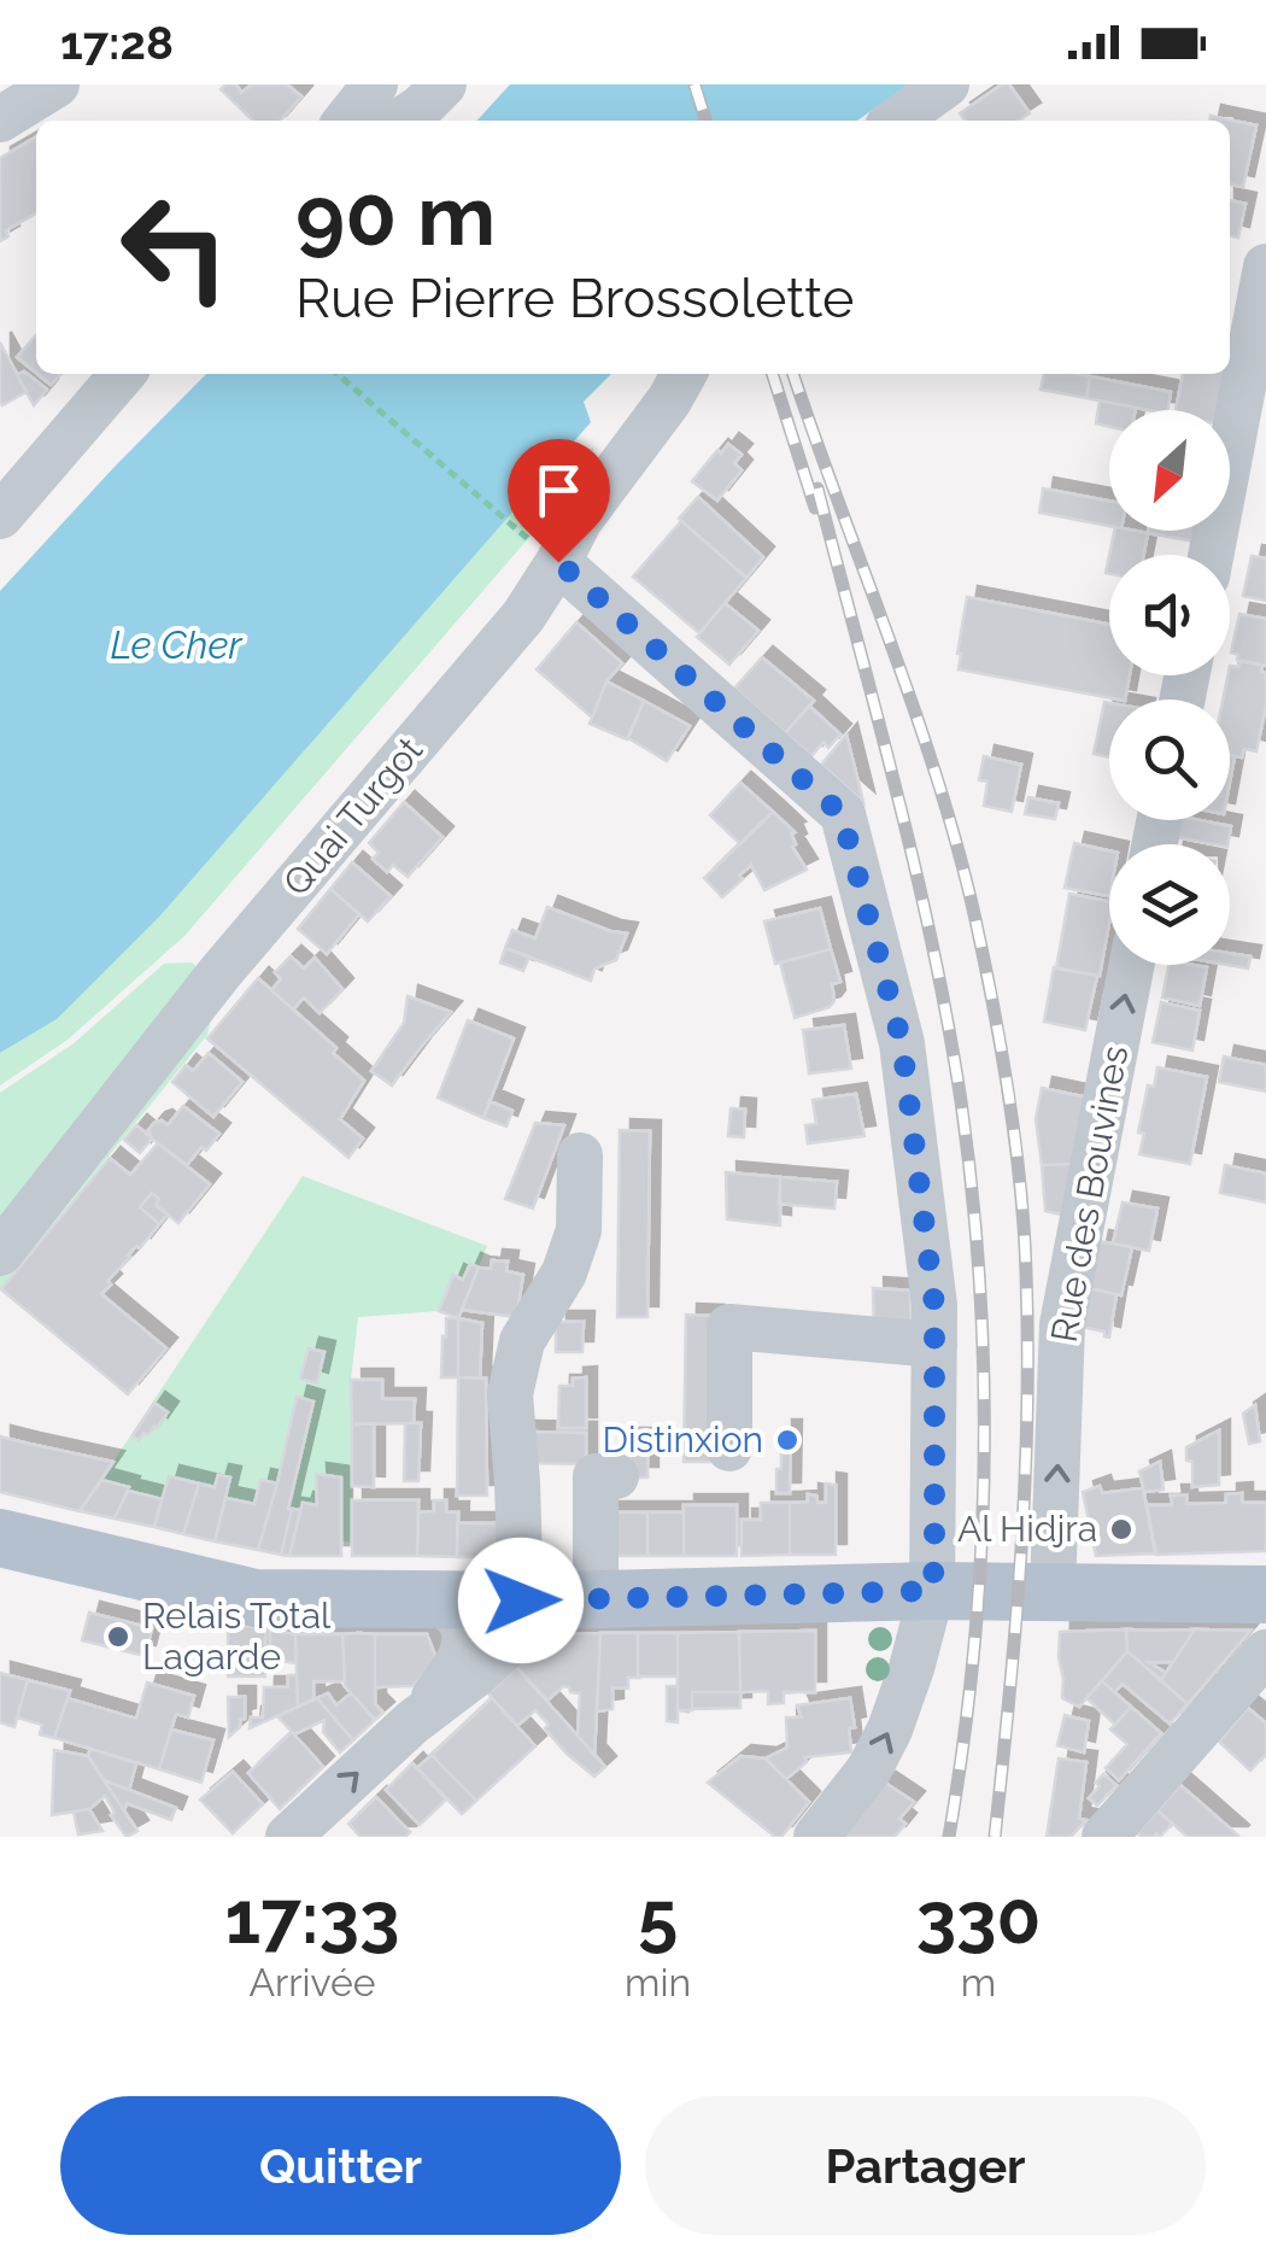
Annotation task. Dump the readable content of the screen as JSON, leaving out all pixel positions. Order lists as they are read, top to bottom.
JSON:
{
  "streets": {
    "street": ["Quai Turgot", "Rue des Bouvines"]
  },
  "water": ["Le Cher"],
  "places": ["Distinxion", "Al Hidjra", "Relais Total Lagarde"],
  "north": "bottom left",
  "page": {
    "status": "17:28",
    "turn": ["90 m", "Rue Pierre Brossolette"],
    "eta": [
      "17:33",
      "Arrivée",
      "5",
      "min",
      "330",
      "m"
    ],
    "buttons": ["Quitter", "Partager"]
  }
}
